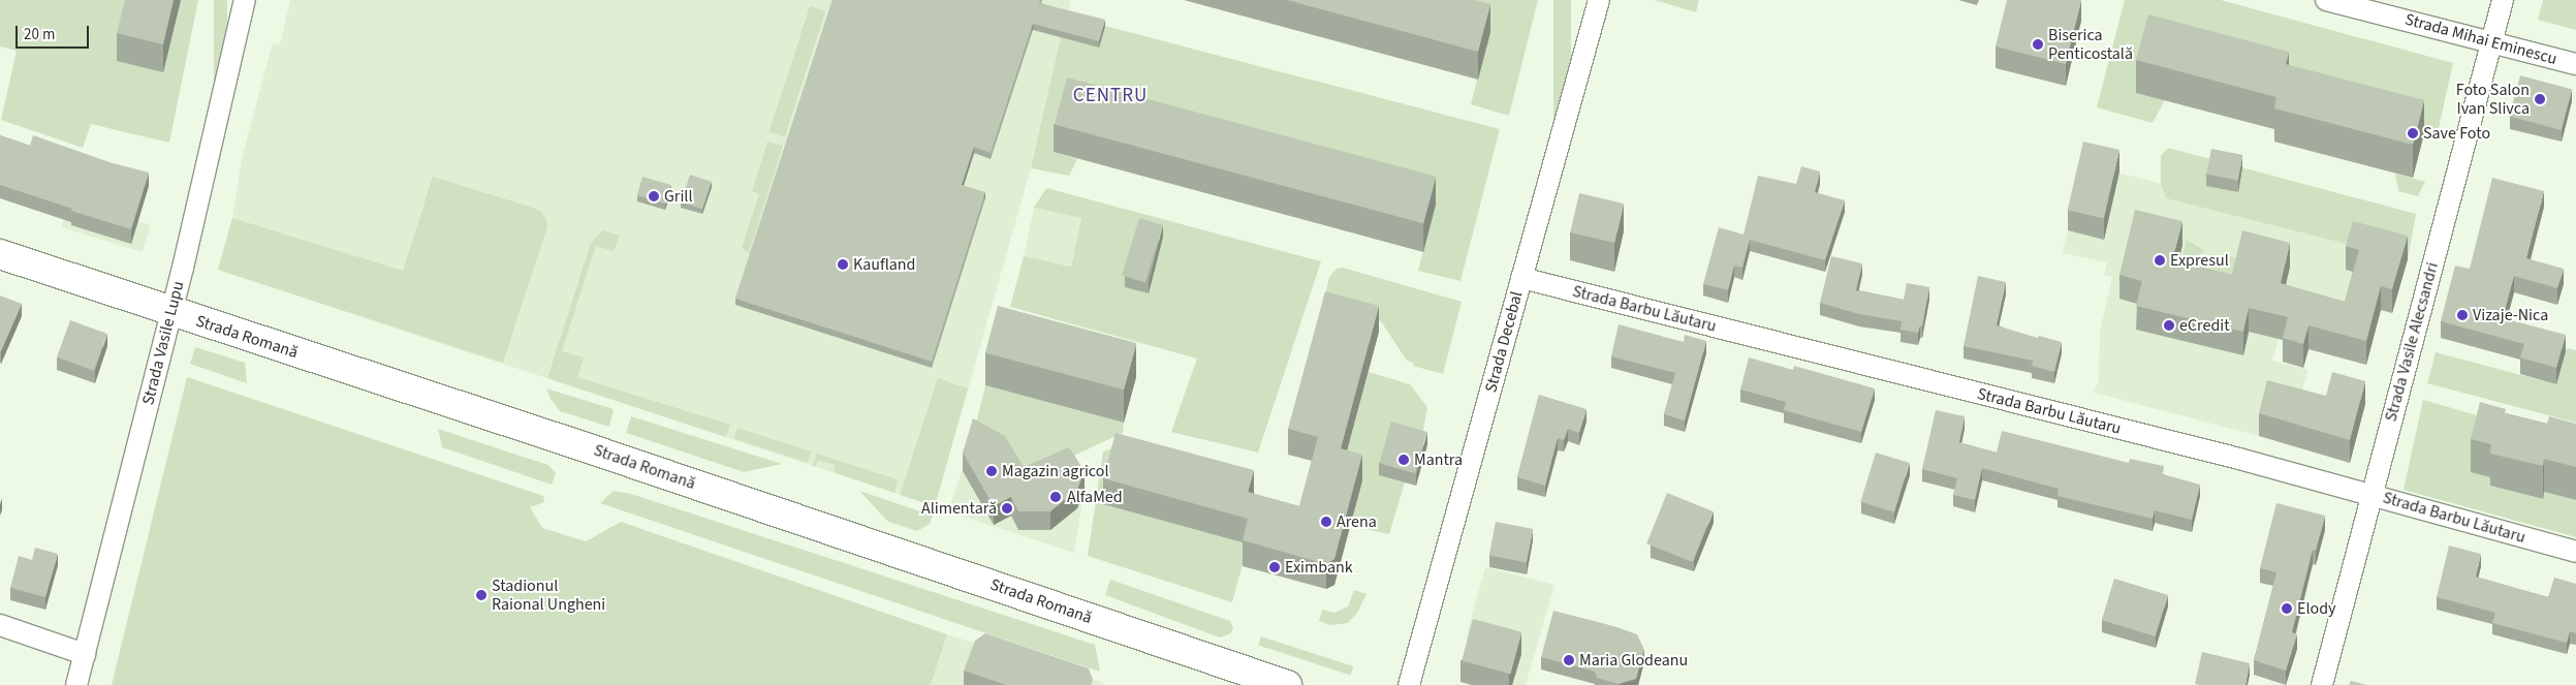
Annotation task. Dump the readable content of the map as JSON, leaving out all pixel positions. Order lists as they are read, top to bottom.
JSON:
{
  "streets": {
    "main road": ["Strada Romană"],
    "street": [
      "Strada Mihai Eminescu",
      "Strada Barbu Lăutaru",
      "Strada Decebal",
      "Strada Vasile Alecsandri",
      "Strada Vasile Lupu"
    ]
  },
  "crossings": [
    ["Strada Mihai Eminescu", "Strada Vasile Alecsandri"],
    ["Strada Barbu Lăutaru", "Strada Decebal"],
    ["Strada Barbu Lăutaru", "Strada Vasile Alecsandri"],
    ["Strada Romană", "Strada Vasile Lupu"]
  ],
  "districts": ["CENTRU"],
  "places": [
    "Biserica Penticostală",
    "Foto Salon Ivan Slivca",
    "Save Foto",
    "Grill",
    "Expresul",
    "Kaufland",
    "Vizaje-Nica",
    "eCredit",
    "Mantra",
    "Magazin agricol",
    "AlfaMed",
    "Alimentară",
    "Arena",
    "Eximbank",
    "Stadionul Raional Ungheni",
    "Elody",
    "Maria Glodeanu"
  ],
  "scale_bar": "20 m"
}
